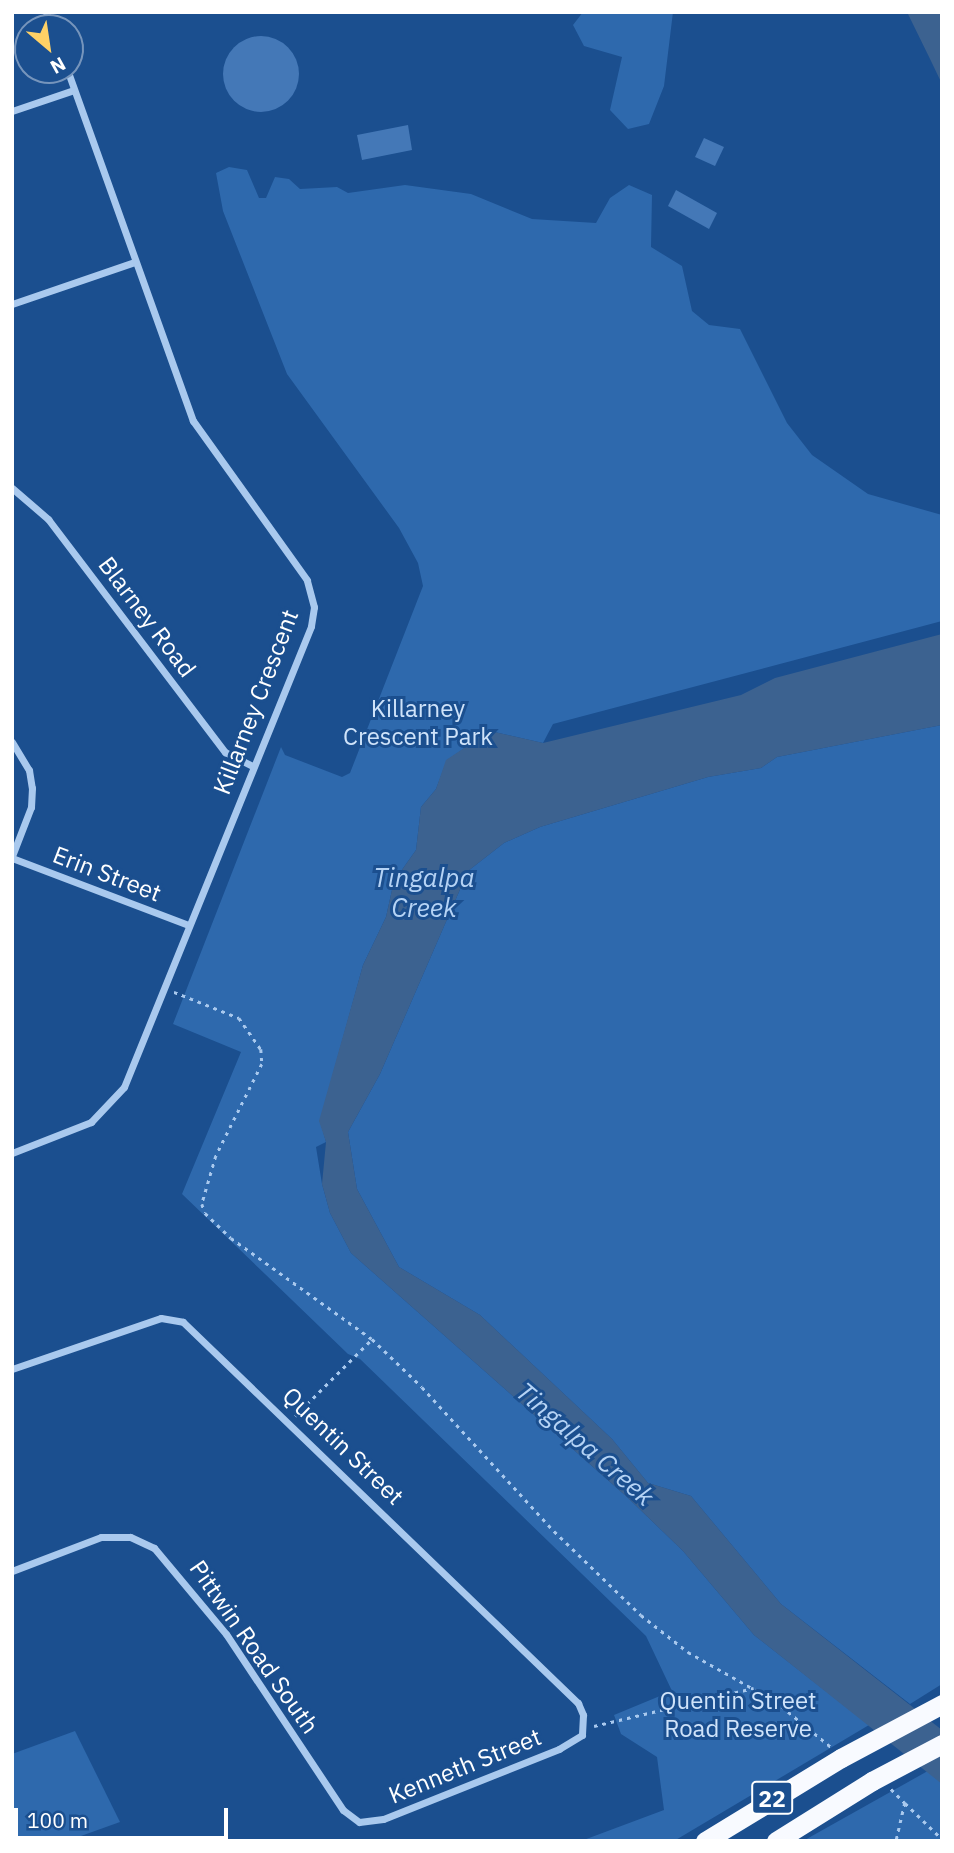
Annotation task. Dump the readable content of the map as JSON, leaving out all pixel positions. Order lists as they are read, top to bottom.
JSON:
{
  "streets": {
    "highway": ["22"],
    "street": [
      "Blarney Road",
      "Killarney Crescent",
      "Erin Street",
      "Quentin Street",
      "Pittwin Road South",
      "Kenneth Street"
    ]
  },
  "crossings": [
    ["Blarney Road", "Killarney Crescent"],
    ["Killarney Crescent", "Erin Street"],
    ["Quentin Street", "Kenneth Street"],
    ["Pittwin Road South", "Kenneth Street"]
  ],
  "water": ["Tingalpa Creek"],
  "parks": ["Killarney Crescent Park", "Quentin Street Road Reserve"],
  "scale_bar": "100 m",
  "north": "bottom right"
}
